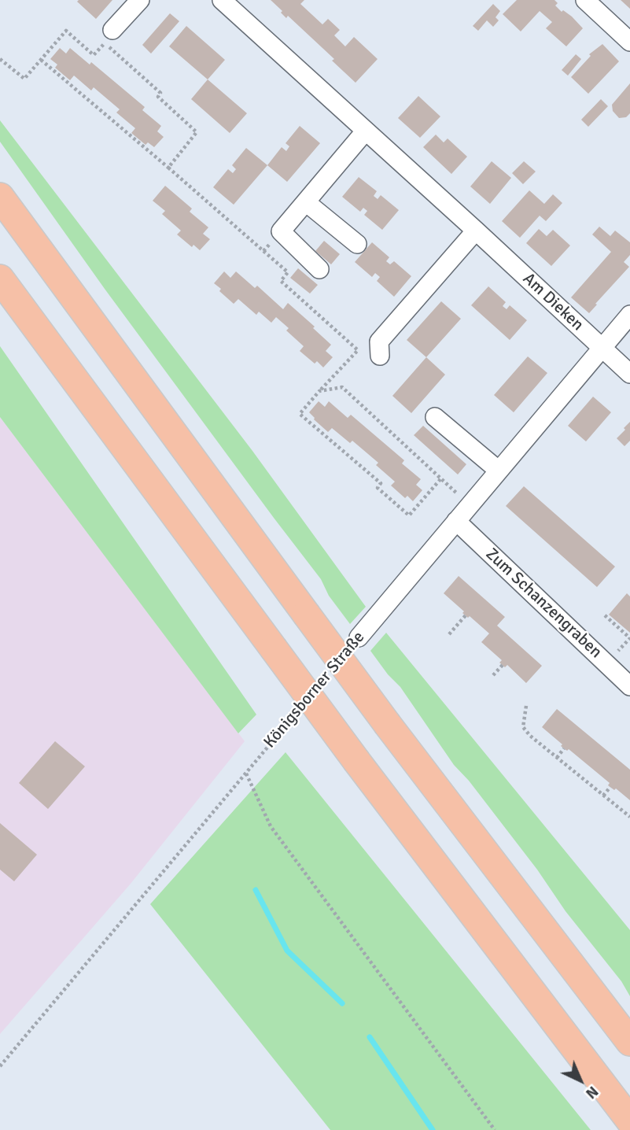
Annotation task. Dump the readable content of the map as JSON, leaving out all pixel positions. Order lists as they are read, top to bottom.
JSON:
{
  "streets": {
    "street": ["Am Dieken", "Zum Schanzengraben", "Königsborner Straße"]
  },
  "crossings": [
    ["Am Dieken", "Königsborner Straße"],
    ["Zum Schanzengraben", "Königsborner Straße"]
  ],
  "north": "bottom right"
}
